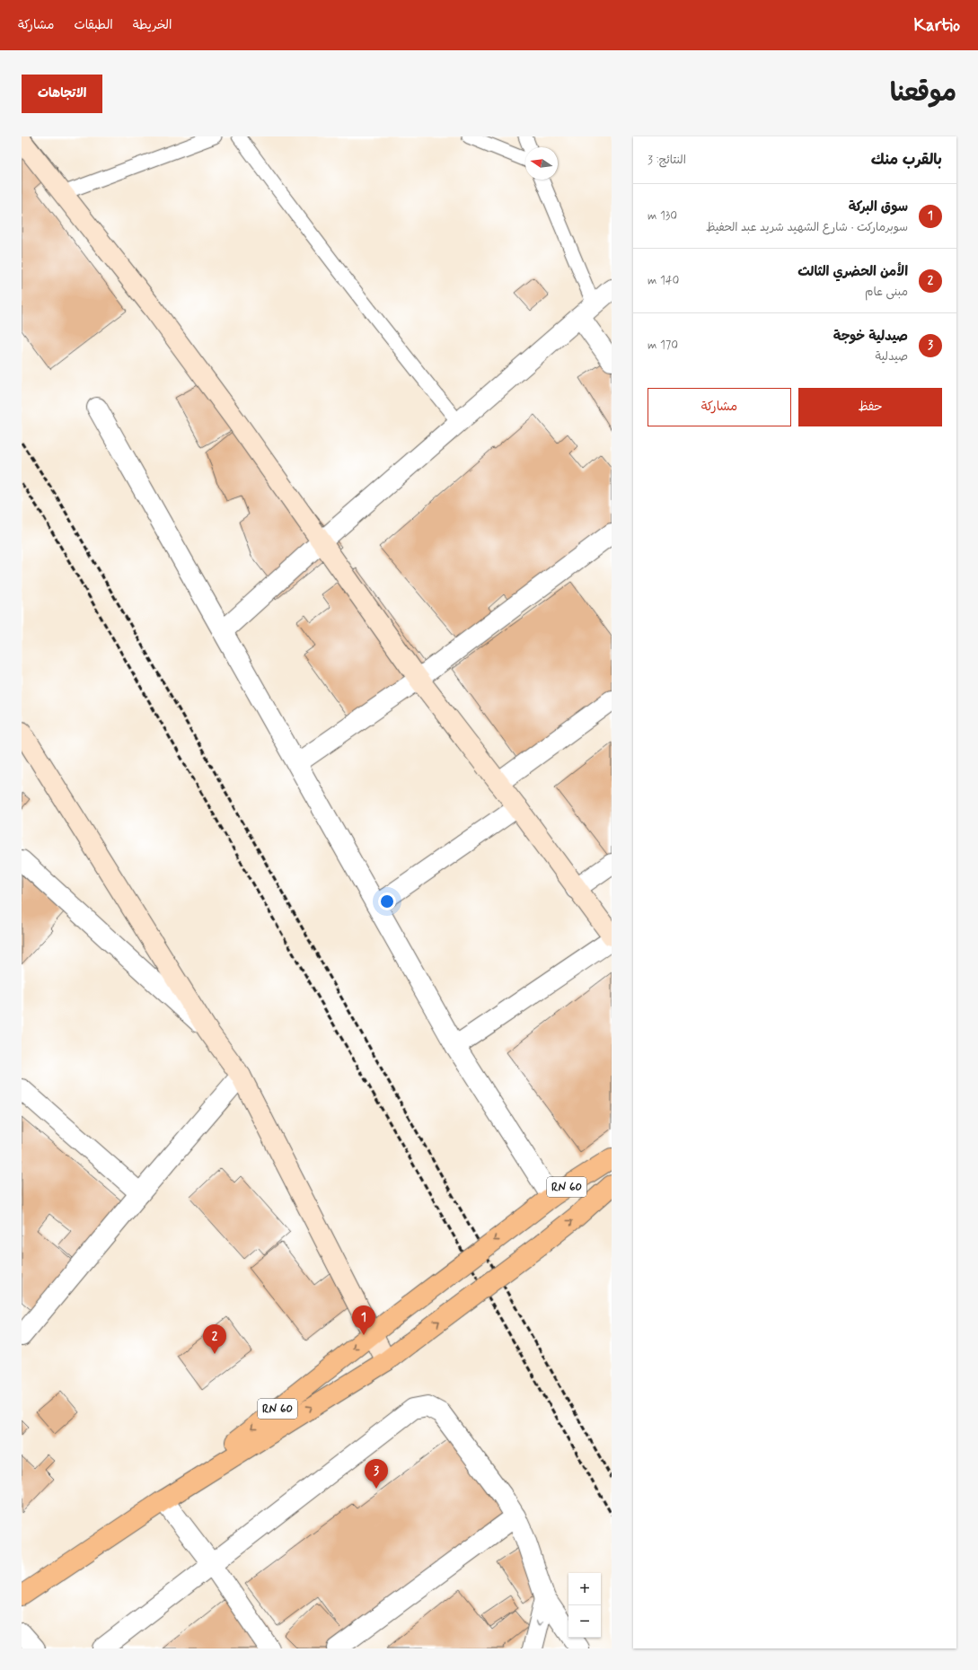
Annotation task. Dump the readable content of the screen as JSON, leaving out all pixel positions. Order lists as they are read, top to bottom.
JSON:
{
  "streets": {
    "main road": ["RN 60"]
  },
  "north": "left",
  "page": {
    "header": "Kartio",
    "nav": ["الخريطة", "الطبقات", "مشاركة"],
    "title": "موقعنا",
    "buttons": [
      "الاتجاهات",
      ["حفظ", "مشاركة"]
    ],
    "heading": ["بالقرب منك", "النتائج: 3"],
    "list": [
      {
        "mark": "1",
        "name": "سوق البركة",
        "note": "سوبرماركت · شارع الشهيد شريد عبد الحفيظ",
        "value": "130 m"
      },
      {
        "mark": "2",
        "name": "الأمن الحضري الثالث",
        "note": "مبنى عام",
        "value": "140 m"
      },
      {
        "mark": "3",
        "name": "صيدلية خوجة",
        "note": "صيدلية",
        "value": "170 m"
      }
    ],
    "pins": ["1", "2", "3"],
    "map_buttons": ["+", "−"]
  }
}
